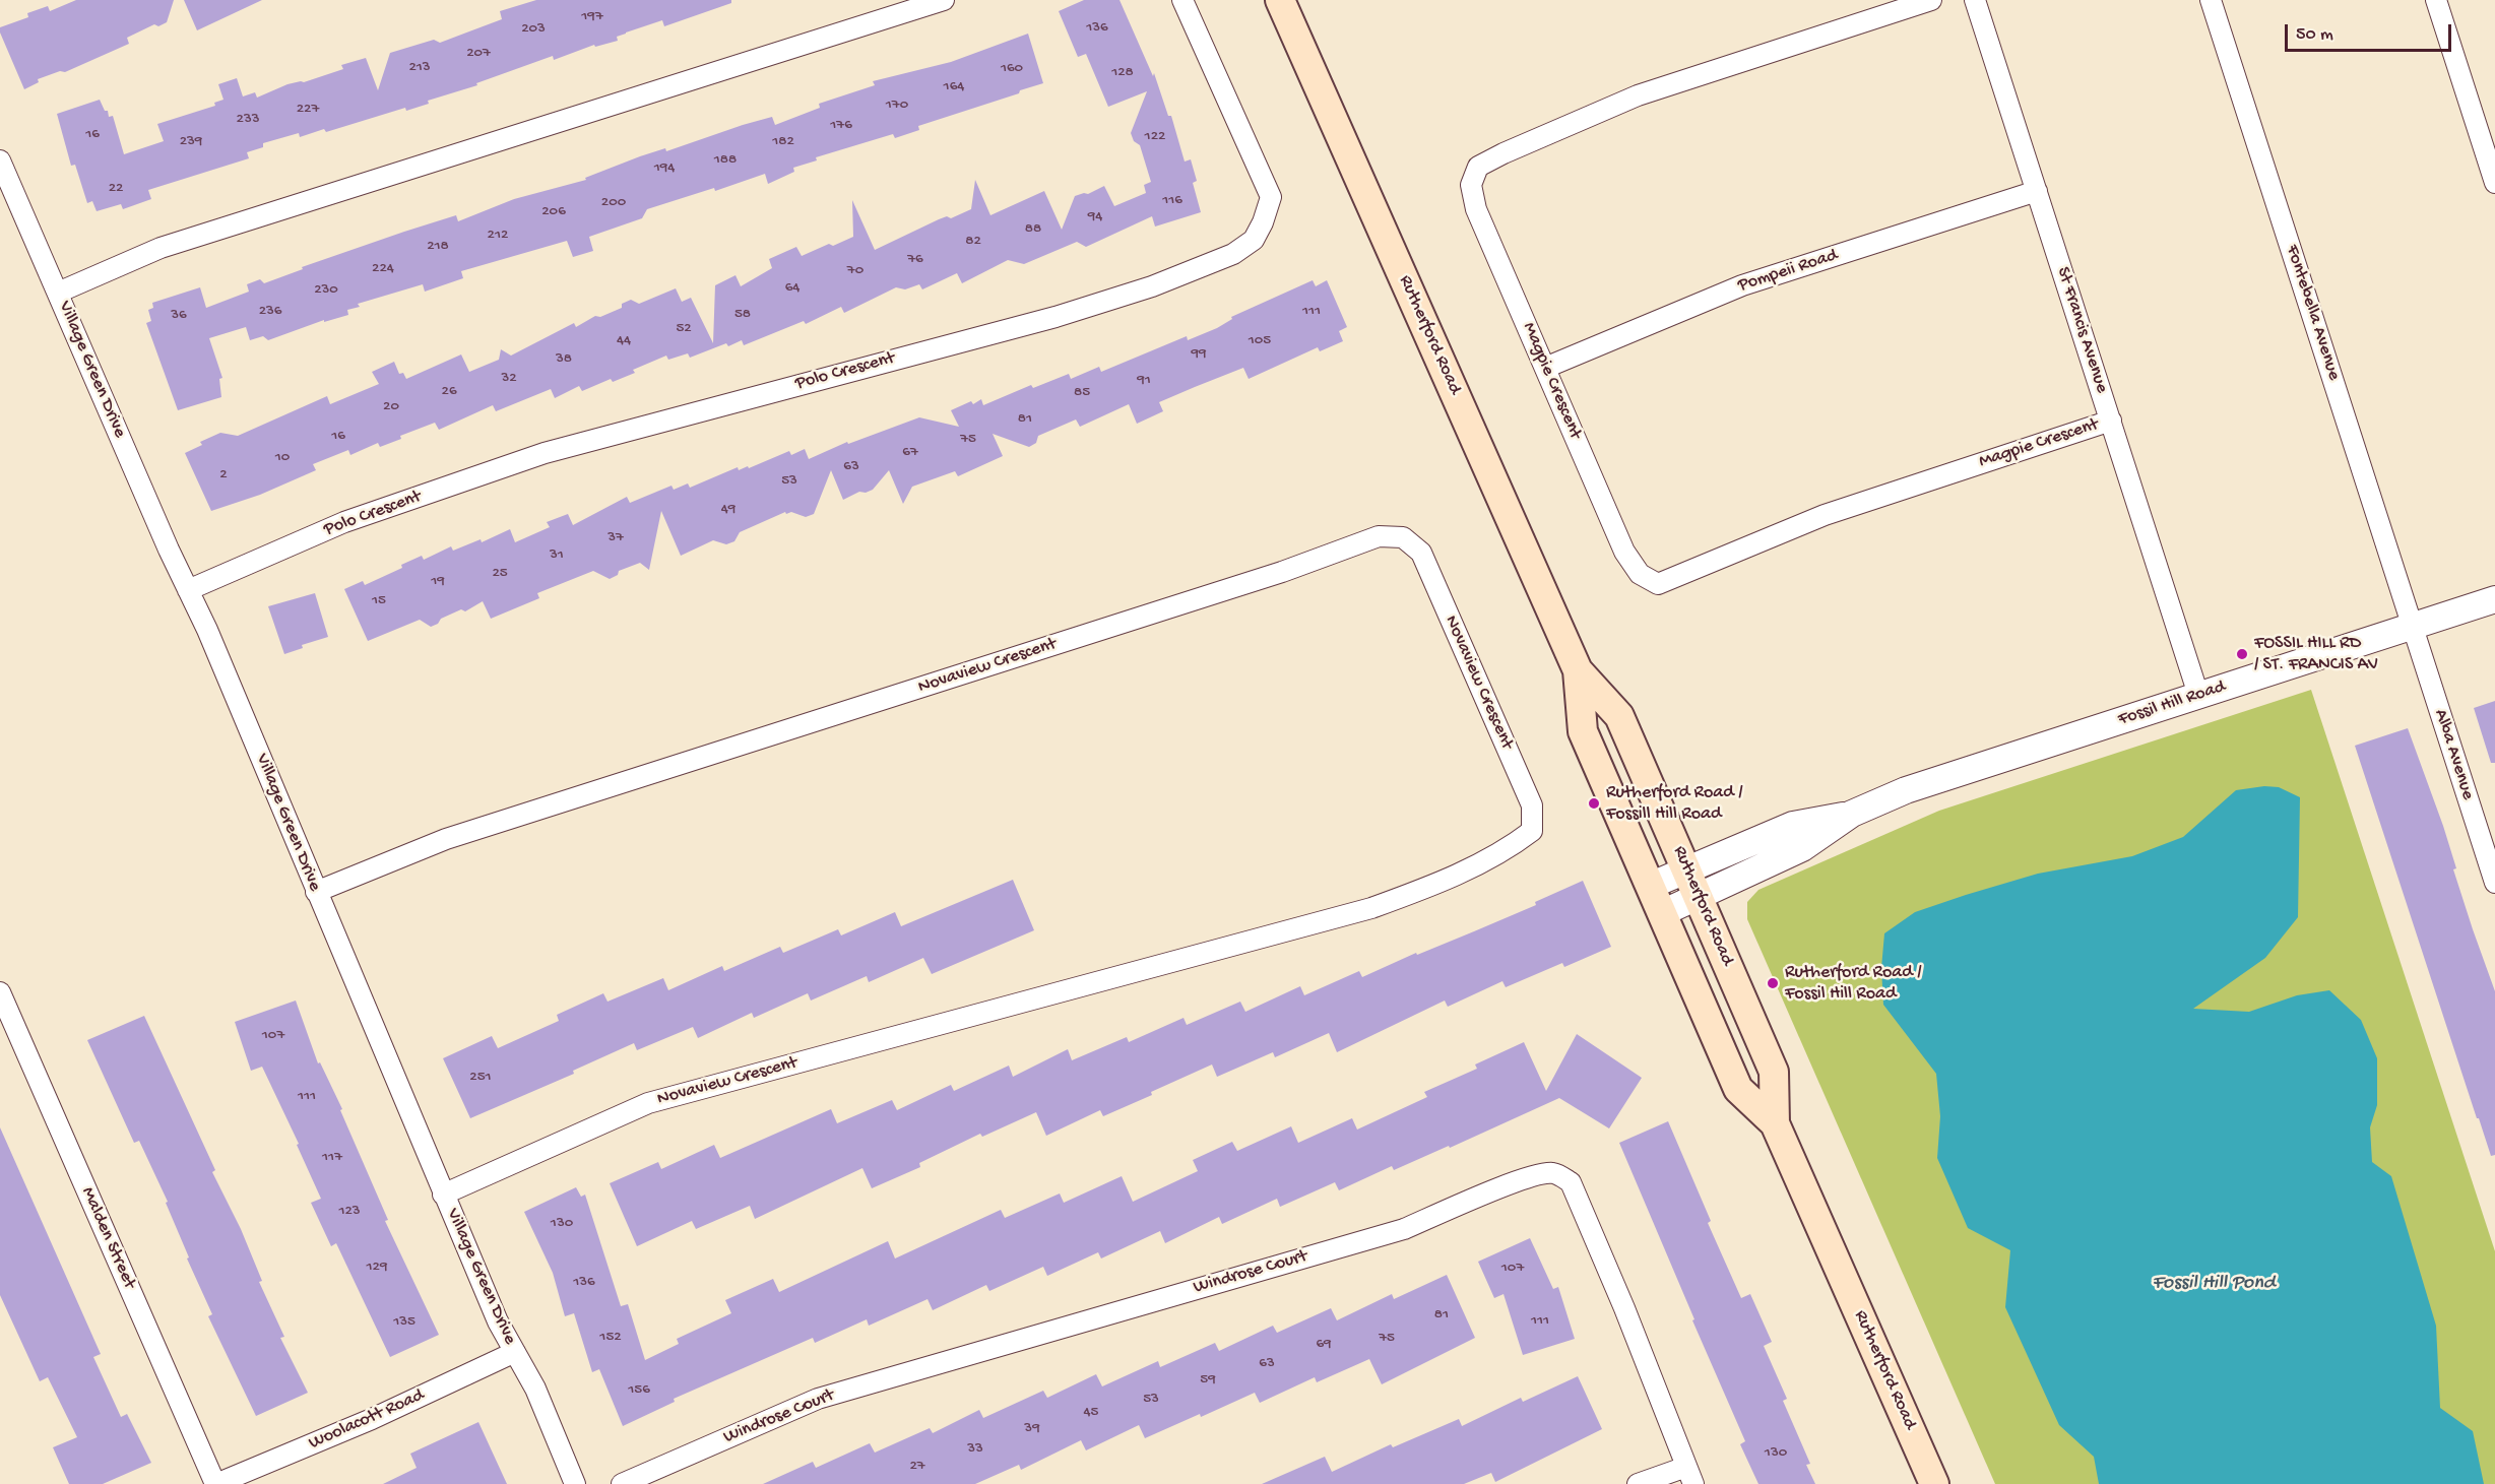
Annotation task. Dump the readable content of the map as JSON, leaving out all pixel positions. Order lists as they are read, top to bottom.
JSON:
{
  "streets": {
    "main road": ["Rutherford Road"],
    "street": [
      "Pompeii Road",
      "Fontebella Avenue",
      "St Francis Avenue",
      "Village Green Drive",
      "Polo Crescent",
      "Magpie Crescent",
      "Novaview Crescent",
      "Fossil Hill Road",
      "Alba Avenue",
      "Malden Street",
      "Windrose Court",
      "Woolacott Road"
    ]
  },
  "crossings": [
    ["Pompeii Road", "St Francis Avenue"],
    ["Pompeii Road", "Magpie Crescent"],
    ["Fontebella Avenue", "Fossil Hill Road"],
    ["Fontebella Avenue", "Alba Avenue"],
    ["St Francis Avenue", "Magpie Crescent"],
    ["St Francis Avenue", "Fossil Hill Road"],
    ["Rutherford Road", "Fossil Hill Road"],
    ["Village Green Drive", "Polo Crescent"],
    ["Village Green Drive", "Novaview Crescent"],
    ["Village Green Drive", "Woolacott Road"],
    ["Fossil Hill Road", "Alba Avenue"],
    ["Malden Street", "Woolacott Road"]
  ],
  "water": ["Fossil Hill Pond"],
  "places": ["FOSSIL HILL RD / ST. FRANCIS AV", "Rutherford Road / Fossill Hill Road", "Rutherford Road / Fossil Hill Road"],
  "house_numbers": [
    "197",
    "136",
    "203",
    "207",
    "213",
    "160",
    "128",
    "164",
    "170",
    "227",
    "233",
    "176",
    "16",
    "122",
    "239",
    "182",
    "188",
    "194",
    "22",
    "116",
    "200",
    "206",
    "94",
    "88",
    "212",
    "82",
    "218",
    "76",
    "224",
    "70",
    "64",
    "230",
    "236",
    "111",
    "58",
    "36",
    "52",
    "44",
    "105",
    "99",
    "38",
    "32",
    "91",
    "26",
    "85",
    "20",
    "81",
    "16",
    "75",
    "67",
    "10",
    "63",
    "2",
    "53",
    "49",
    "37",
    "31",
    "25",
    "19",
    "15",
    "107",
    "251",
    "111",
    "117",
    "123",
    "130",
    "129",
    "107",
    "136",
    "81",
    "111",
    "135",
    "152",
    "75",
    "69",
    "63",
    "59",
    "156",
    "53",
    "45",
    "39",
    "33",
    "130",
    "27"
  ],
  "scale_bar": "50 m"
}
